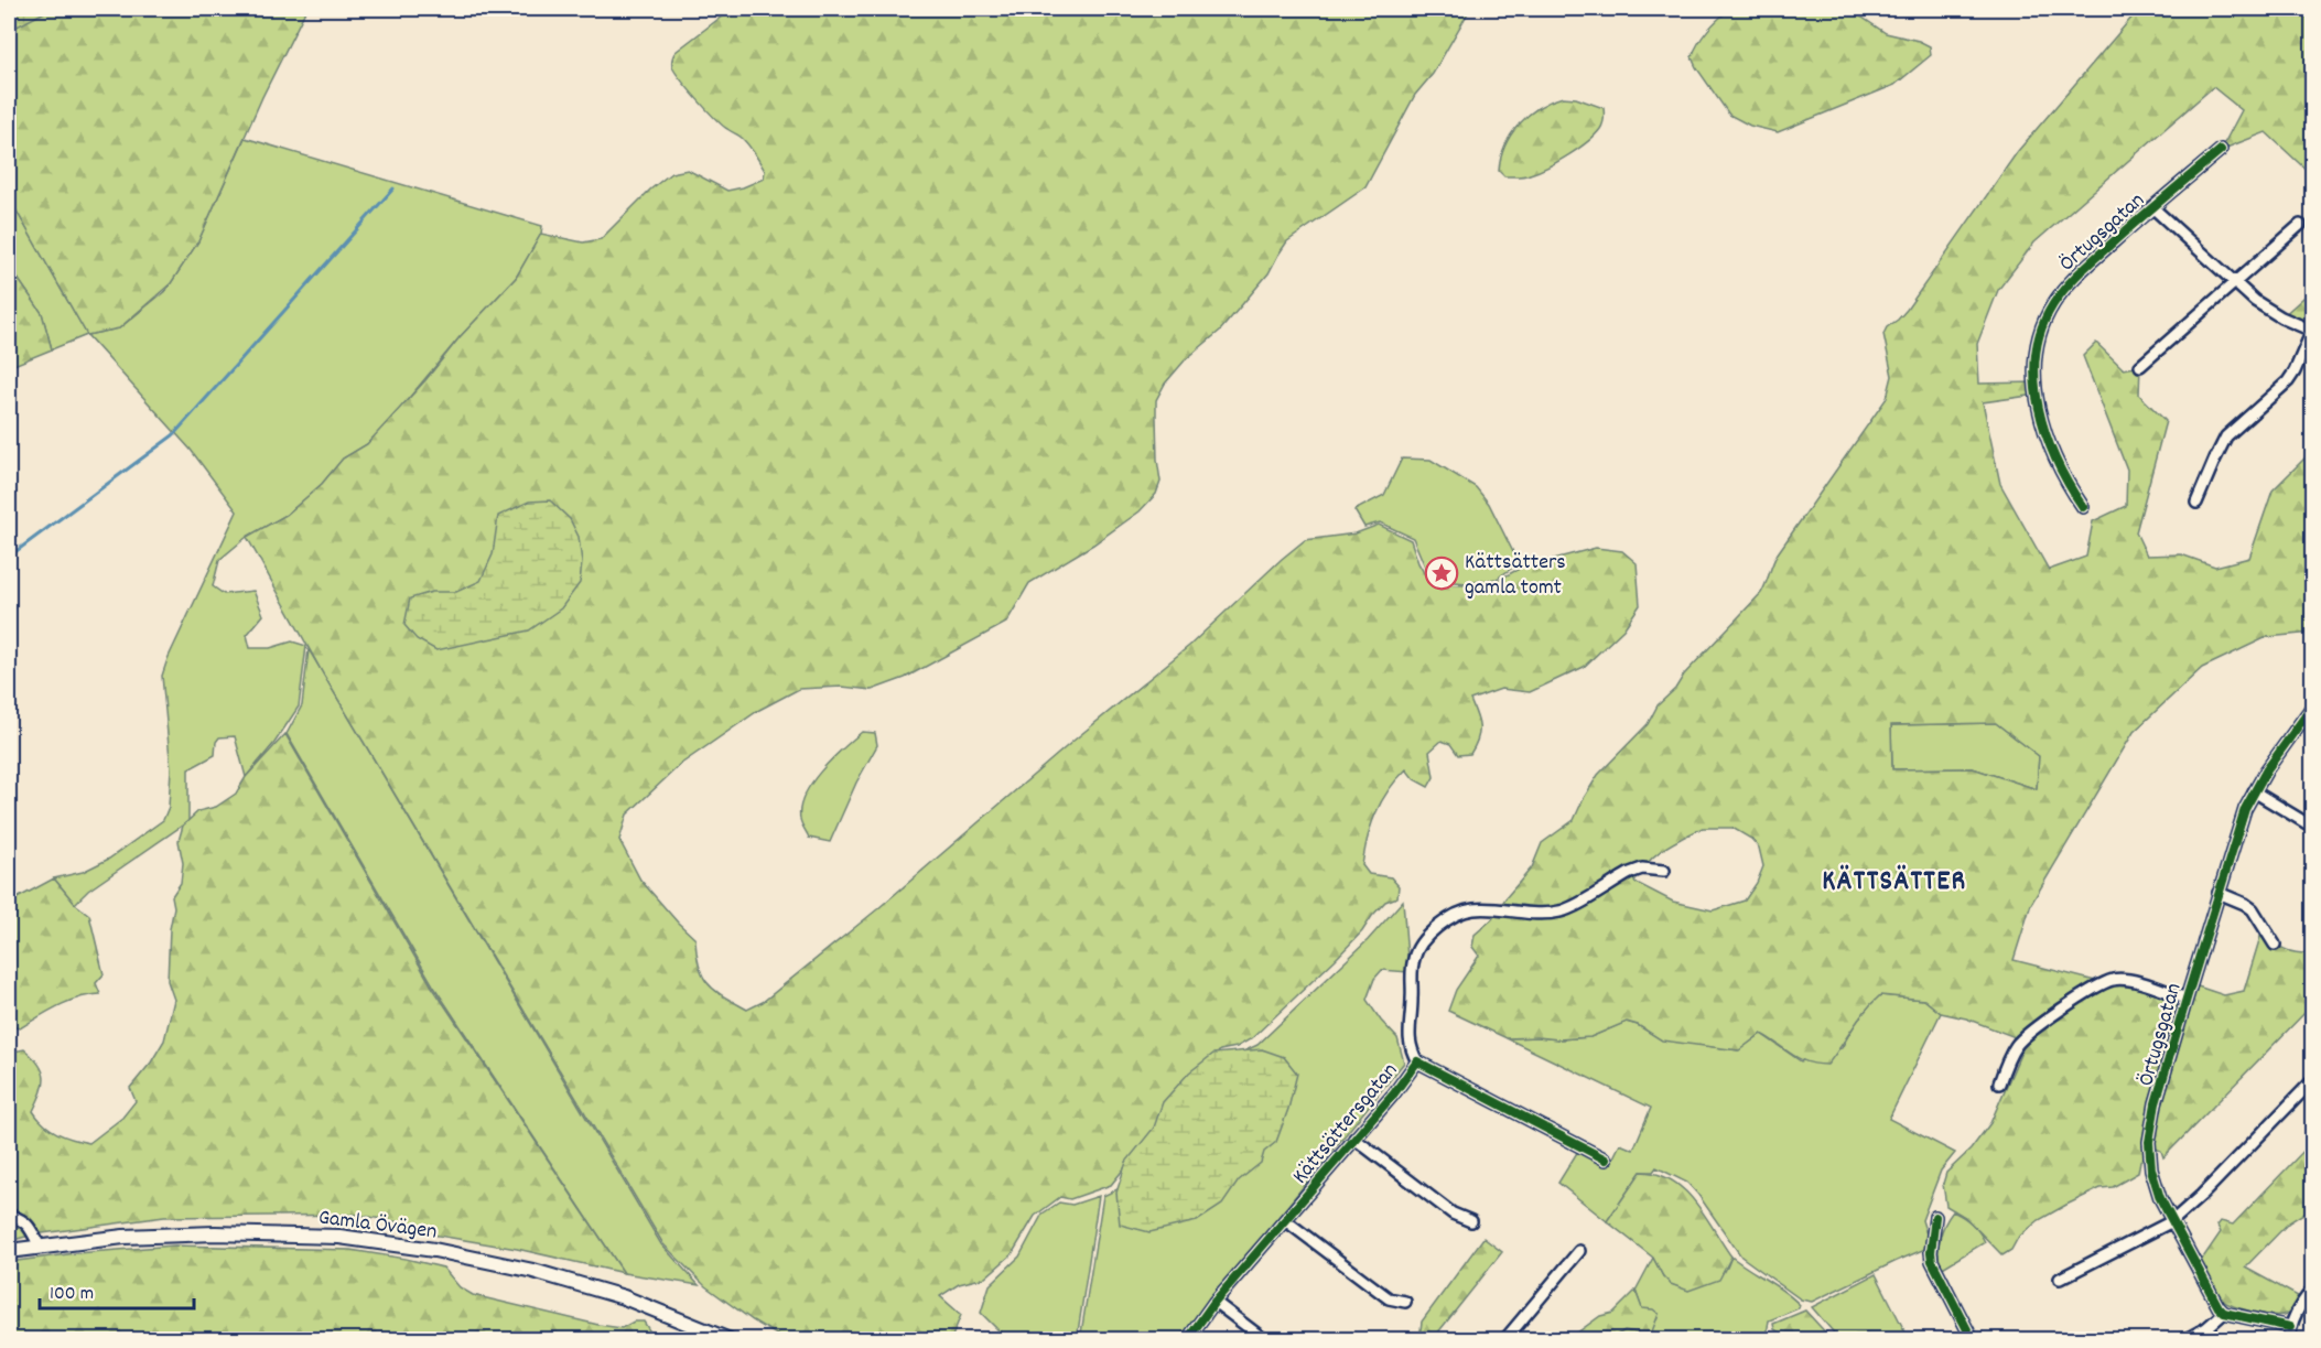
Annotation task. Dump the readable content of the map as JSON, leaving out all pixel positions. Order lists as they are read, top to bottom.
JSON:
{
  "streets": {
    "main road": ["Gamla Övägen"],
    "street": ["Örtugsgatan", "Kättsättersgatan"]
  },
  "districts": ["KÄTTSÄTTER"],
  "places": {
    "place": ["Kättsätters gamla tomt"]
  },
  "scale_bar": "100 m"
}
